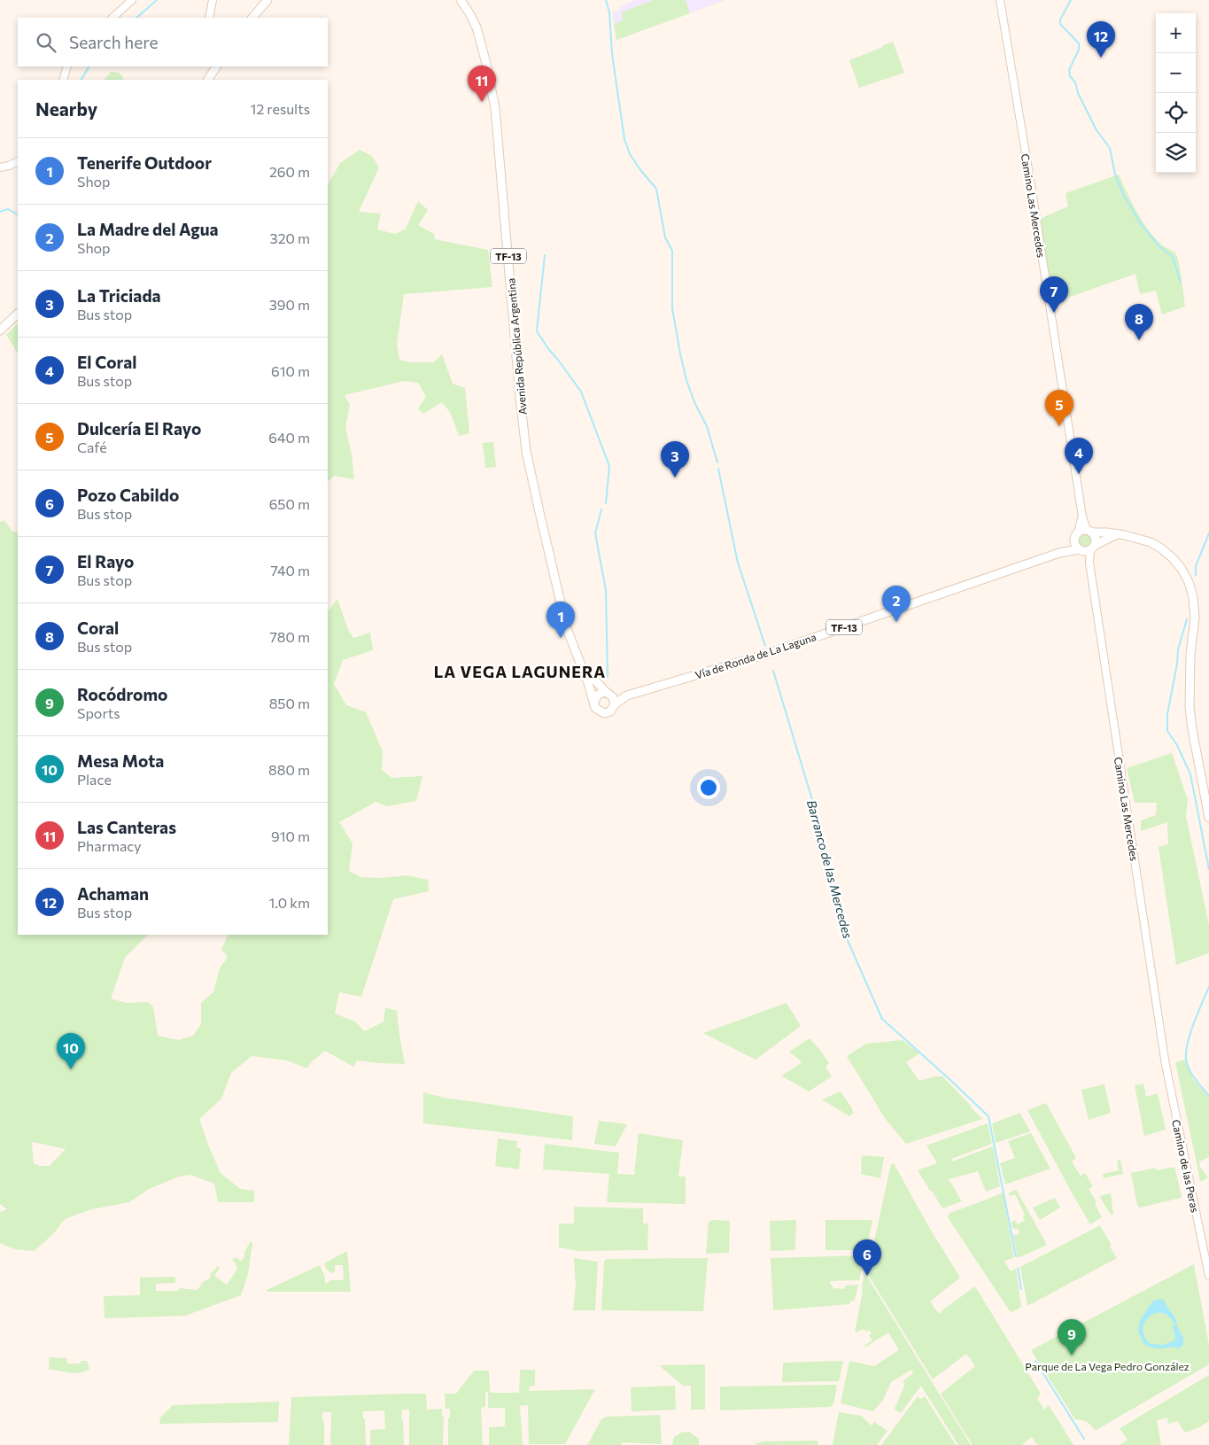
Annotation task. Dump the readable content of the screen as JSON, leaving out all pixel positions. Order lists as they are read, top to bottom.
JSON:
{
  "streets": {
    "main road": [
      "Camino Las Mercedes",
      "TF-13",
      "Avenida República Argentina",
      "Vía de Ronda de La Laguna",
      "Camino de las Peras"
    ]
  },
  "crossings": [
    ["Camino Las Mercedes", "TF-13"],
    ["Camino Las Mercedes", "Vía de Ronda de La Laguna"],
    ["Camino Las Mercedes", "Camino de las Peras"],
    ["TF-13", "Avenida República Argentina"],
    ["TF-13", "Vía de Ronda de La Laguna"],
    ["Avenida República Argentina", "Vía de Ronda de La Laguna"]
  ],
  "districts": ["LA VEGA LAGUNERA"],
  "water": ["Barranco de las Mercedes"],
  "parks": ["Parque de La Vega Pedro González"],
  "page": {
    "map_buttons": ["+", "−"],
    "search": "Search here",
    "pins": [
      "12",
      "11",
      "7",
      "8",
      "5",
      "4",
      "3",
      "2",
      "1",
      "10",
      "6",
      "9"
    ],
    "heading": ["Nearby", "12 results"],
    "list": [
      {
        "mark": "1",
        "name": "Tenerife Outdoor",
        "note": "Shop",
        "value": "260 m"
      },
      {
        "mark": "2",
        "name": "La Madre del Agua",
        "note": "Shop",
        "value": "320 m"
      },
      {
        "mark": "3",
        "name": "La Triciada",
        "note": "Bus stop",
        "value": "390 m"
      },
      {
        "mark": "4",
        "name": "El Coral",
        "note": "Bus stop",
        "value": "610 m"
      },
      {
        "mark": "5",
        "name": "Dulcería El Rayo",
        "note": "Café",
        "value": "640 m"
      },
      {
        "mark": "6",
        "name": "Pozo Cabildo",
        "note": "Bus stop",
        "value": "650 m"
      },
      {
        "mark": "7",
        "name": "El Rayo",
        "note": "Bus stop",
        "value": "740 m"
      },
      {
        "mark": "8",
        "name": "Coral",
        "note": "Bus stop",
        "value": "780 m"
      },
      {
        "mark": "9",
        "name": "Rocódromo",
        "note": "Sports",
        "value": "850 m"
      },
      {
        "mark": "10",
        "name": "Mesa Mota",
        "note": "Place",
        "value": "880 m"
      },
      {
        "mark": "11",
        "name": "Las Canteras",
        "note": "Pharmacy",
        "value": "910 m"
      },
      {
        "mark": "12",
        "name": "Achaman",
        "note": "Bus stop",
        "value": "1.0 km"
      }
    ]
  }
}
